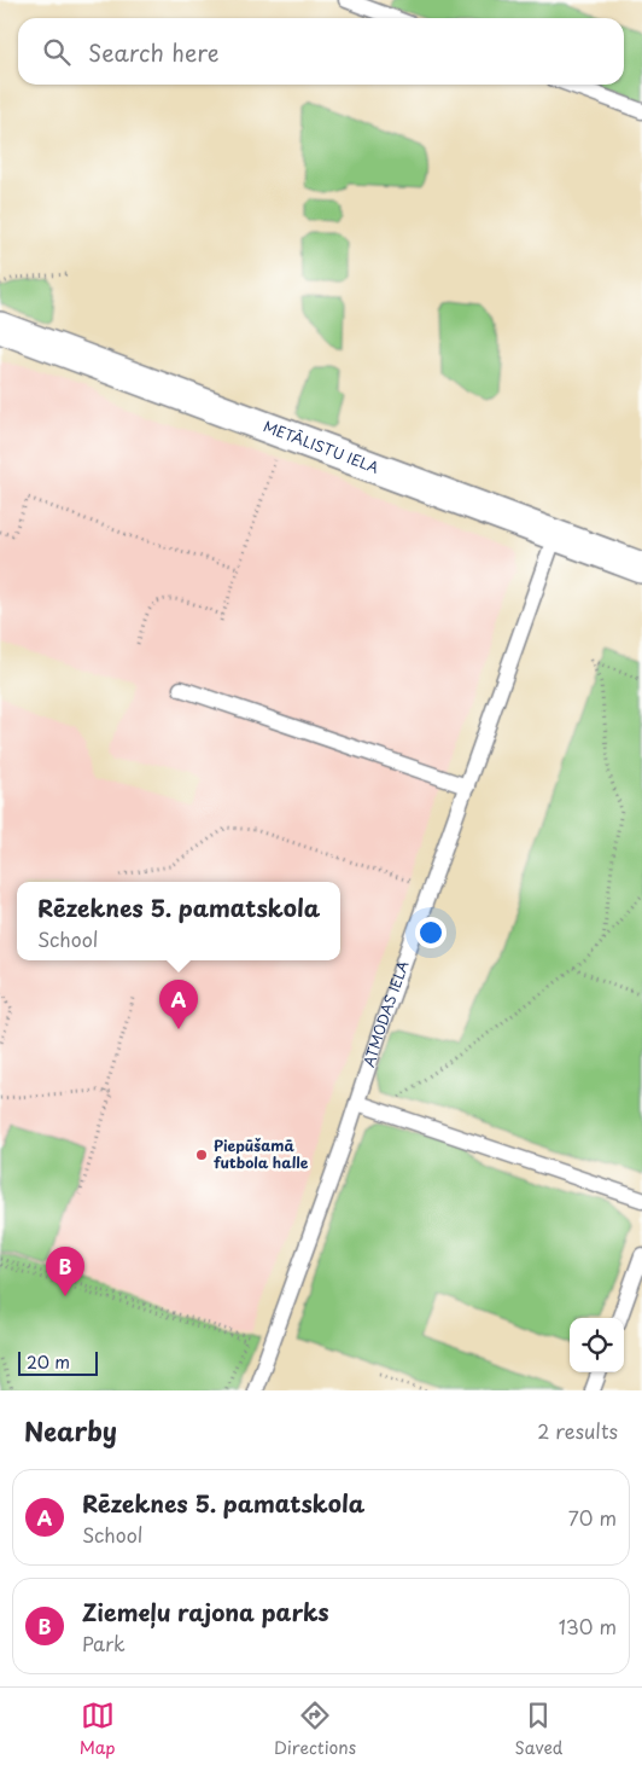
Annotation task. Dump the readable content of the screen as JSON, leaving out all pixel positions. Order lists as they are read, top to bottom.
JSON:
{
  "streets": {
    "street": ["METĀLISTU IELA"],
    "lane": ["ATMODAS IELA"]
  },
  "crossings": [
    ["METĀLISTU IELA", "ATMODAS IELA"]
  ],
  "places": ["Piepūšamā futbola halle"],
  "scale_bar": "20 m",
  "page": {
    "search": "Search here",
    "popup": ["Rēzeknes 5. pamatskola", "School"],
    "pins": ["A", "B"],
    "scale": "20 m",
    "heading": ["Nearby", "2 results"],
    "list": [
      {
        "mark": "A",
        "name": "Rēzeknes 5. pamatskola",
        "note": "School",
        "value": "70 m"
      },
      {
        "mark": "B",
        "name": "Ziemeļu rajona parks",
        "note": "Park",
        "value": "130 m"
      }
    ],
    "nav": ["Map", "Directions", "Saved"]
  }
}
